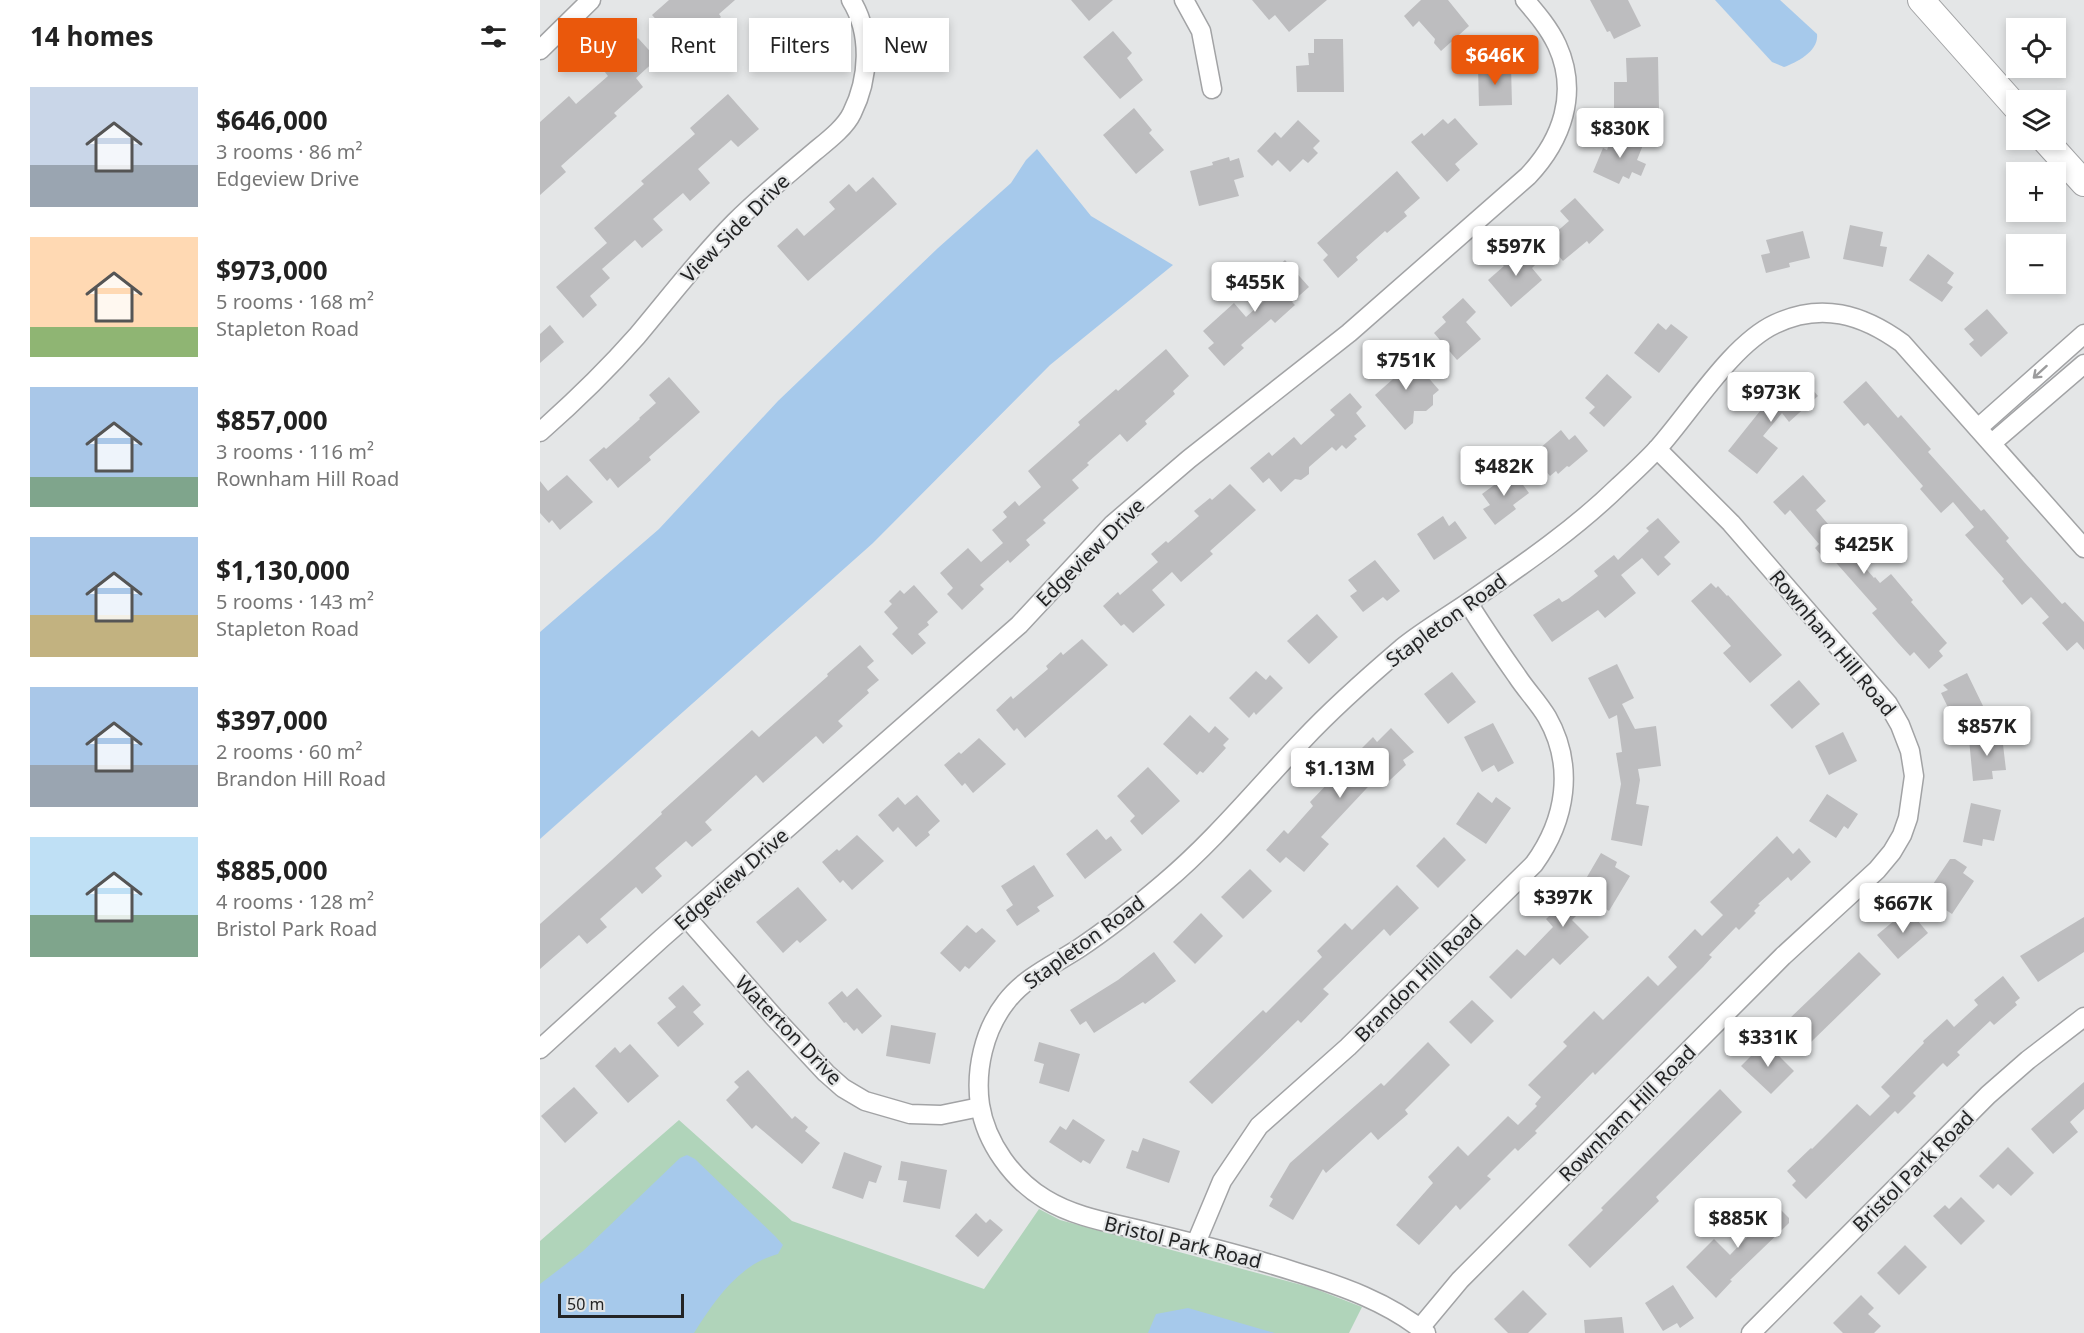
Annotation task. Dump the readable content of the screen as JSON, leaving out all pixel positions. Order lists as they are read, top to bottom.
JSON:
{
  "streets": {
    "street": [
      "View Side Drive",
      "Edgeview Drive",
      "Stapleton Road",
      "Rownham Hill Road",
      "Brandon Hill Road",
      "Waterton Drive",
      "Bristol Park Road"
    ]
  },
  "crossings": [
    ["Edgeview Drive", "Waterton Drive"],
    ["Stapleton Road", "Rownham Hill Road"],
    ["Stapleton Road", "Brandon Hill Road"],
    ["Stapleton Road", "Waterton Drive"],
    ["Stapleton Road", "Bristol Park Road"],
    ["Rownham Hill Road", "Bristol Park Road"],
    ["Brandon Hill Road", "Bristol Park Road"],
    ["Waterton Drive", "Bristol Park Road"]
  ],
  "scale_bar": "50 m",
  "page": {
    "heading": "14 homes",
    "map_buttons": ["+", "−"],
    "chip": [
      "Buy",
      "Rent",
      "Filters",
      "New"
    ],
    "price": [
      "$646K",
      "$830K",
      "$597K",
      "$455K",
      "$751K",
      "$973K",
      "$482K",
      "$425K",
      "$857K",
      "$1.13M",
      "$397K",
      "$667K",
      "$331K",
      "$885K"
    ],
    "list": [
      {
        "name": "$646,000",
        "note": "3 rooms · 86 m² · Edgeview Drive"
      },
      {
        "name": "$973,000",
        "note": "5 rooms · 168 m² · Stapleton Road"
      },
      {
        "name": "$857,000",
        "note": "3 rooms · 116 m² · Rownham Hill Road"
      },
      {
        "name": "$1,130,000",
        "note": "5 rooms · 143 m² · Stapleton Road"
      },
      {
        "name": "$397,000",
        "note": "2 rooms · 60 m² · Brandon Hill Road"
      },
      {
        "name": "$885,000",
        "note": "4 rooms · 128 m² · Bristol Park Road"
      }
    ],
    "scale": "50 m"
  }
}
